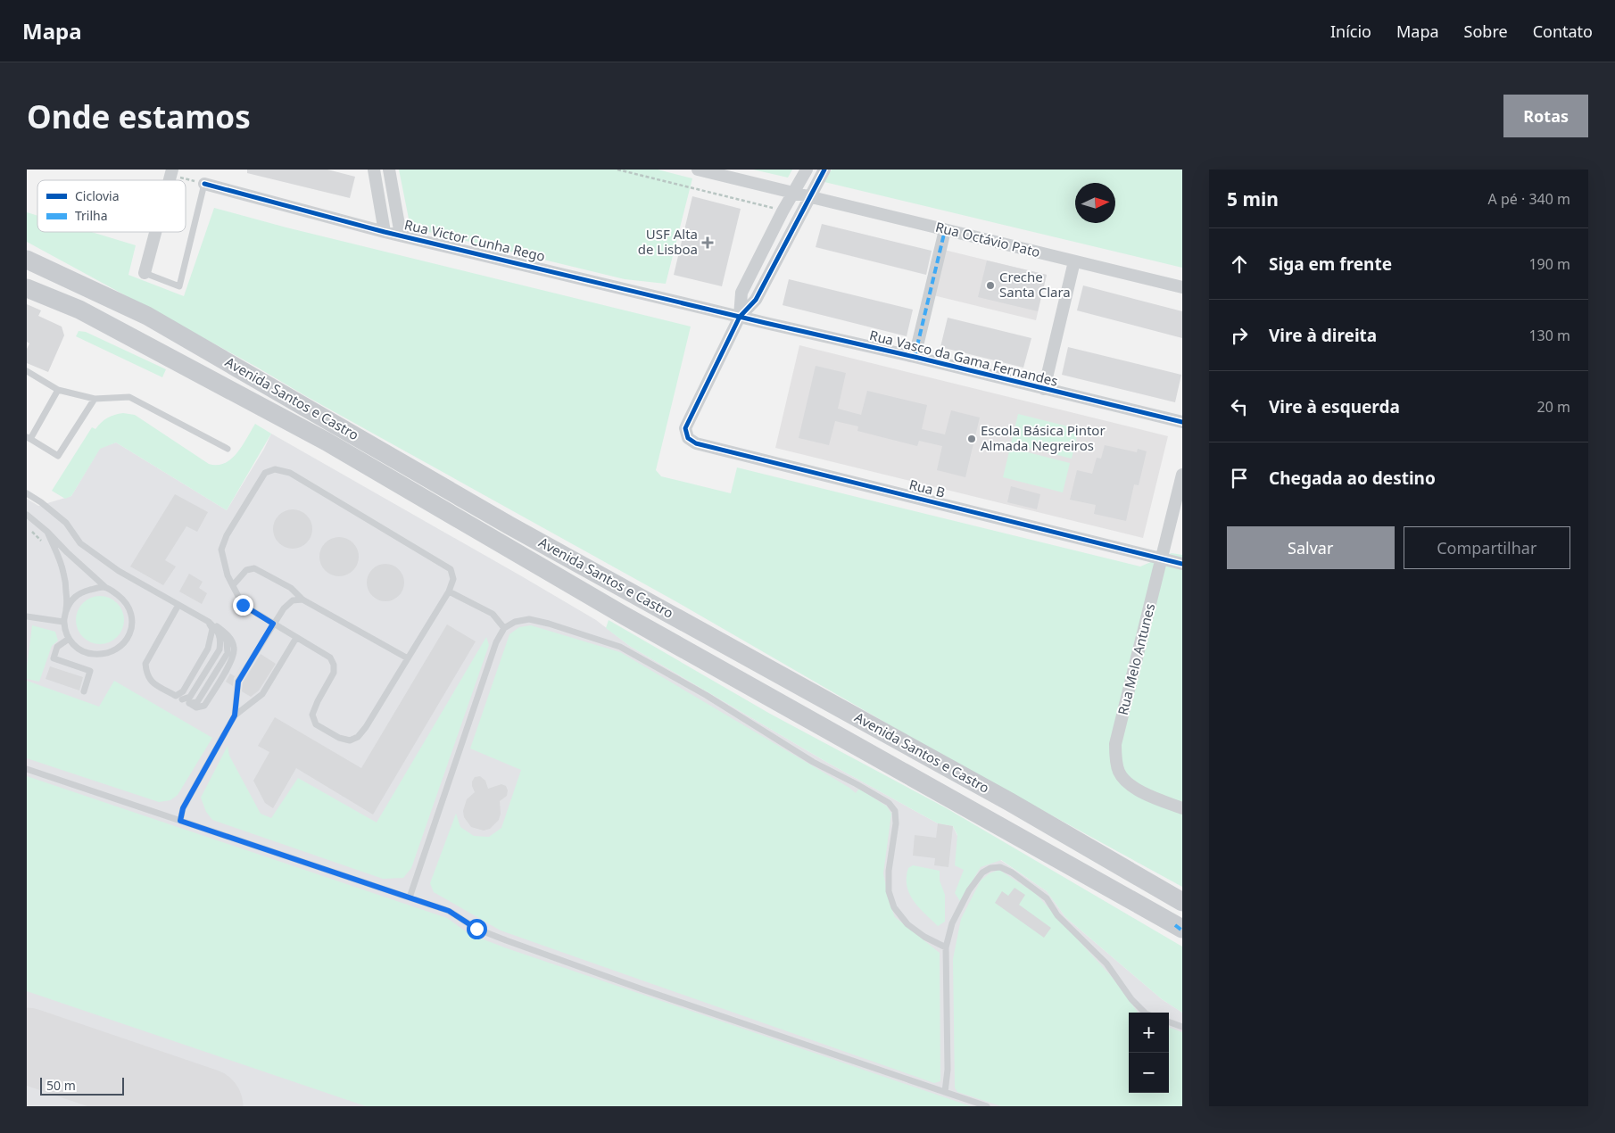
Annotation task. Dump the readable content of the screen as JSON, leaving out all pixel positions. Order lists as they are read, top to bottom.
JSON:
{
  "streets": {
    "main road": ["Avenida Santos e Castro"],
    "street": [
      "Rua Octávio Pato",
      "Rua Victor Cunha Rego",
      "Rua Vasco da Gama Fernandes",
      "Rua B",
      "Rua Melo Antunes"
    ]
  },
  "crossings": [
    ["Rua Victor Cunha Rego", "Rua Vasco da Gama Fernandes"],
    ["Rua Victor Cunha Rego", "Rua B"],
    ["Rua Vasco da Gama Fernandes", "Rua B"],
    ["Rua B", "Rua Melo Antunes"]
  ],
  "places": {
    "health": ["USF Alta de Lisboa"],
    "other": ["Creche Santa Clara", "Escola Básica Pintor Almada Negreiros"]
  },
  "legend": ["Ciclovia", "Trilha"],
  "scale_bar": "50 m",
  "north": "right",
  "page": {
    "header": "Mapa",
    "nav": [
      "Início",
      "Mapa",
      "Sobre",
      "Contato"
    ],
    "buttons": [
      "Rotas",
      ["Salvar", "Compartilhar"]
    ],
    "title": "Onde estamos",
    "heading": ["5 min", "A pé · 340 m"],
    "list": [
      ["Siga em frente", "190 m"],
      ["Vire à direita", "130 m"],
      ["Vire à esquerda", "20 m"],
      "Chegada ao destino"
    ],
    "map_buttons": ["+", "−"],
    "scale": "50 m"
  }
}
